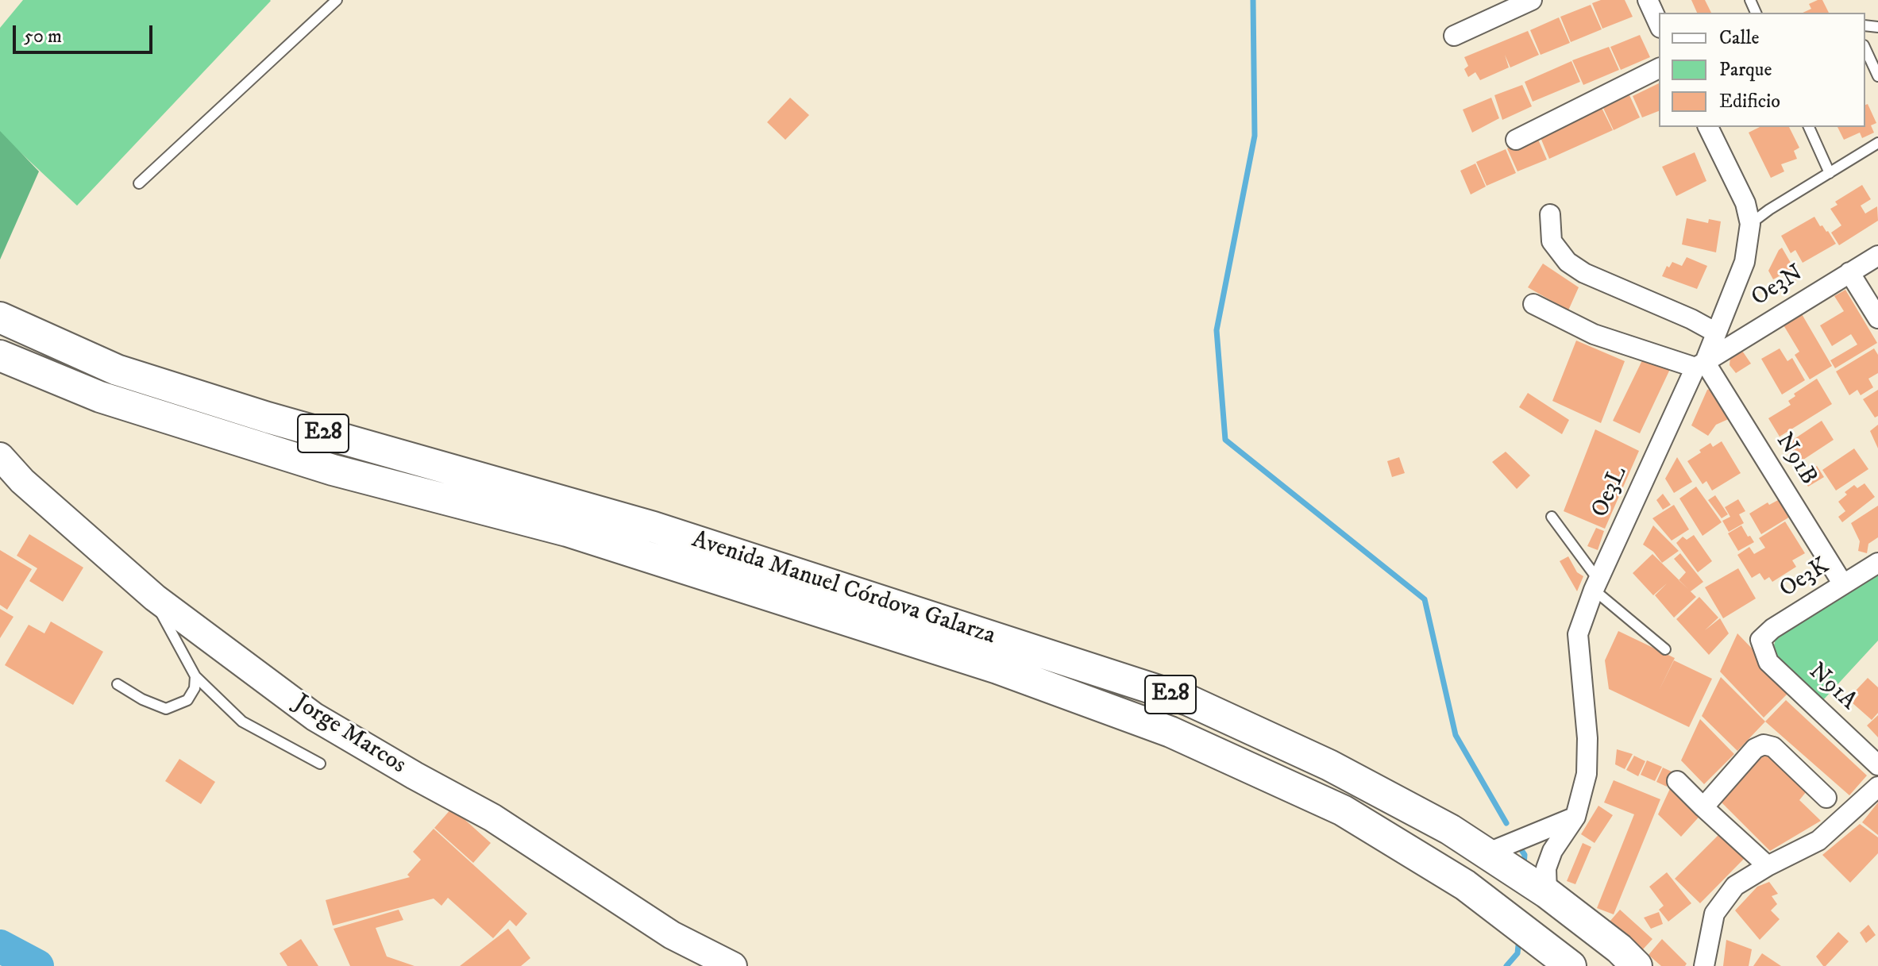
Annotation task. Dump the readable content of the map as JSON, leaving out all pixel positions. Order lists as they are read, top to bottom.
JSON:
{
  "streets": {
    "main road": ["E28", "Avenida Manuel Córdova Galarza", "Jorge Marcos"],
    "street": [
      "Oe3N",
      "N91B",
      "Oe3L",
      "Oe3K",
      "N91A"
    ]
  },
  "crossings": [
    ["Oe3N", "N91B"],
    ["Oe3N", "Oe3L"],
    ["N91B", "Oe3L"],
    ["N91B", "Oe3K"],
    ["Oe3L", "Avenida Manuel Córdova Galarza"],
    ["Oe3K", "N91A"]
  ],
  "legend": ["Calle", "Parque", "Edificio"],
  "scale_bar": "50 m"
}
